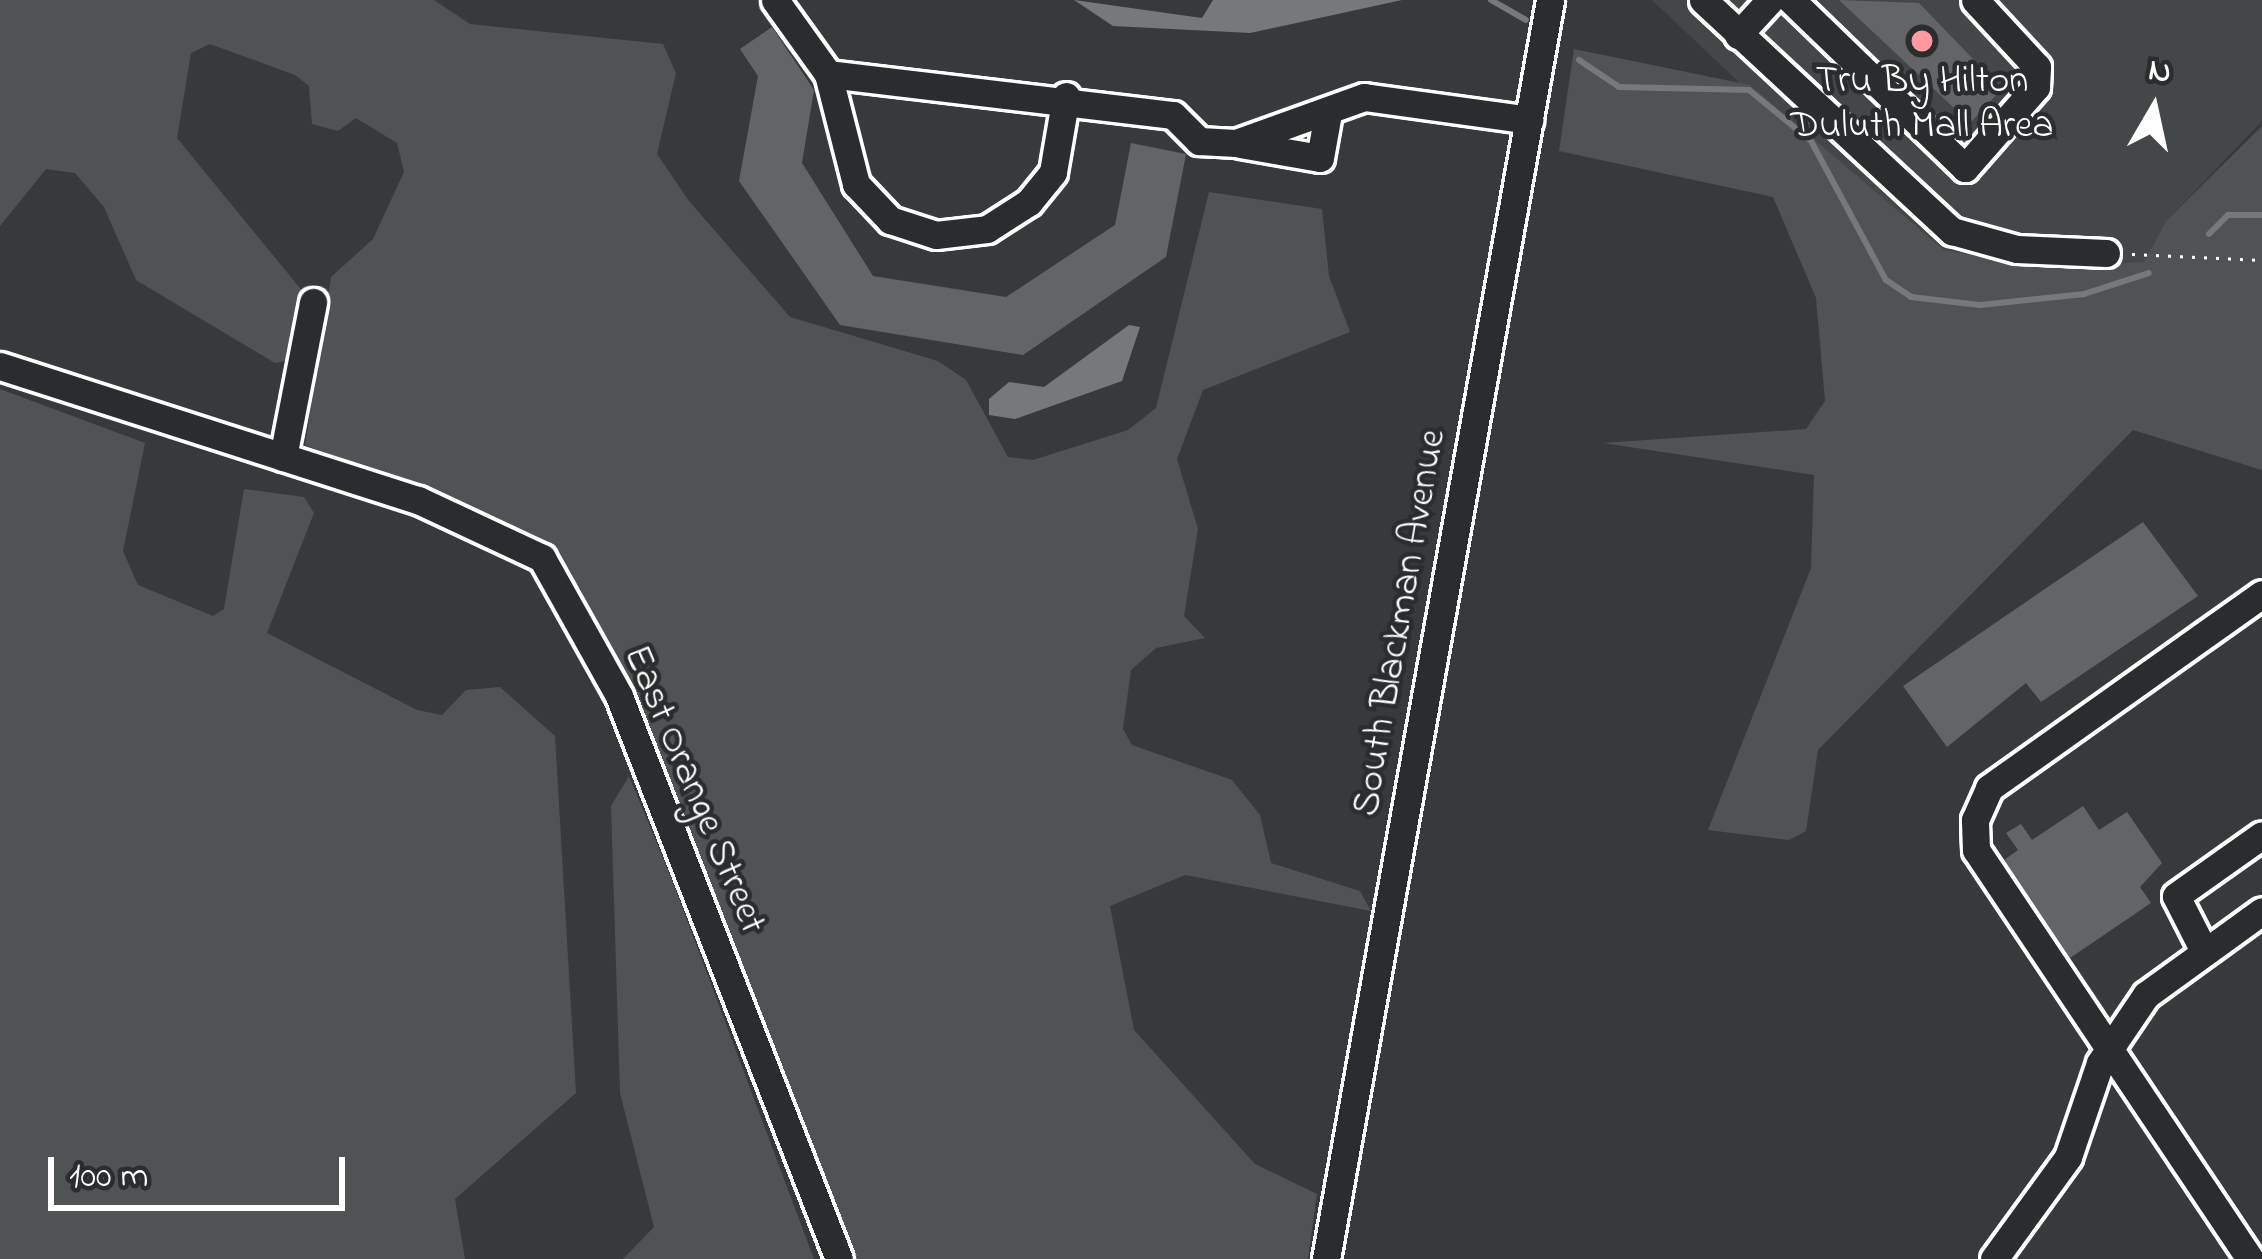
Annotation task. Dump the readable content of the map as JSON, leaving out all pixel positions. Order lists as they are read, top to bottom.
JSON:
{
  "streets": {
    "street": ["South Blackman Avenue", "East Orange Street"]
  },
  "places": ["Tru By Hilton Duluth Mall Area"],
  "scale_bar": "100 m",
  "north": "top"
}
